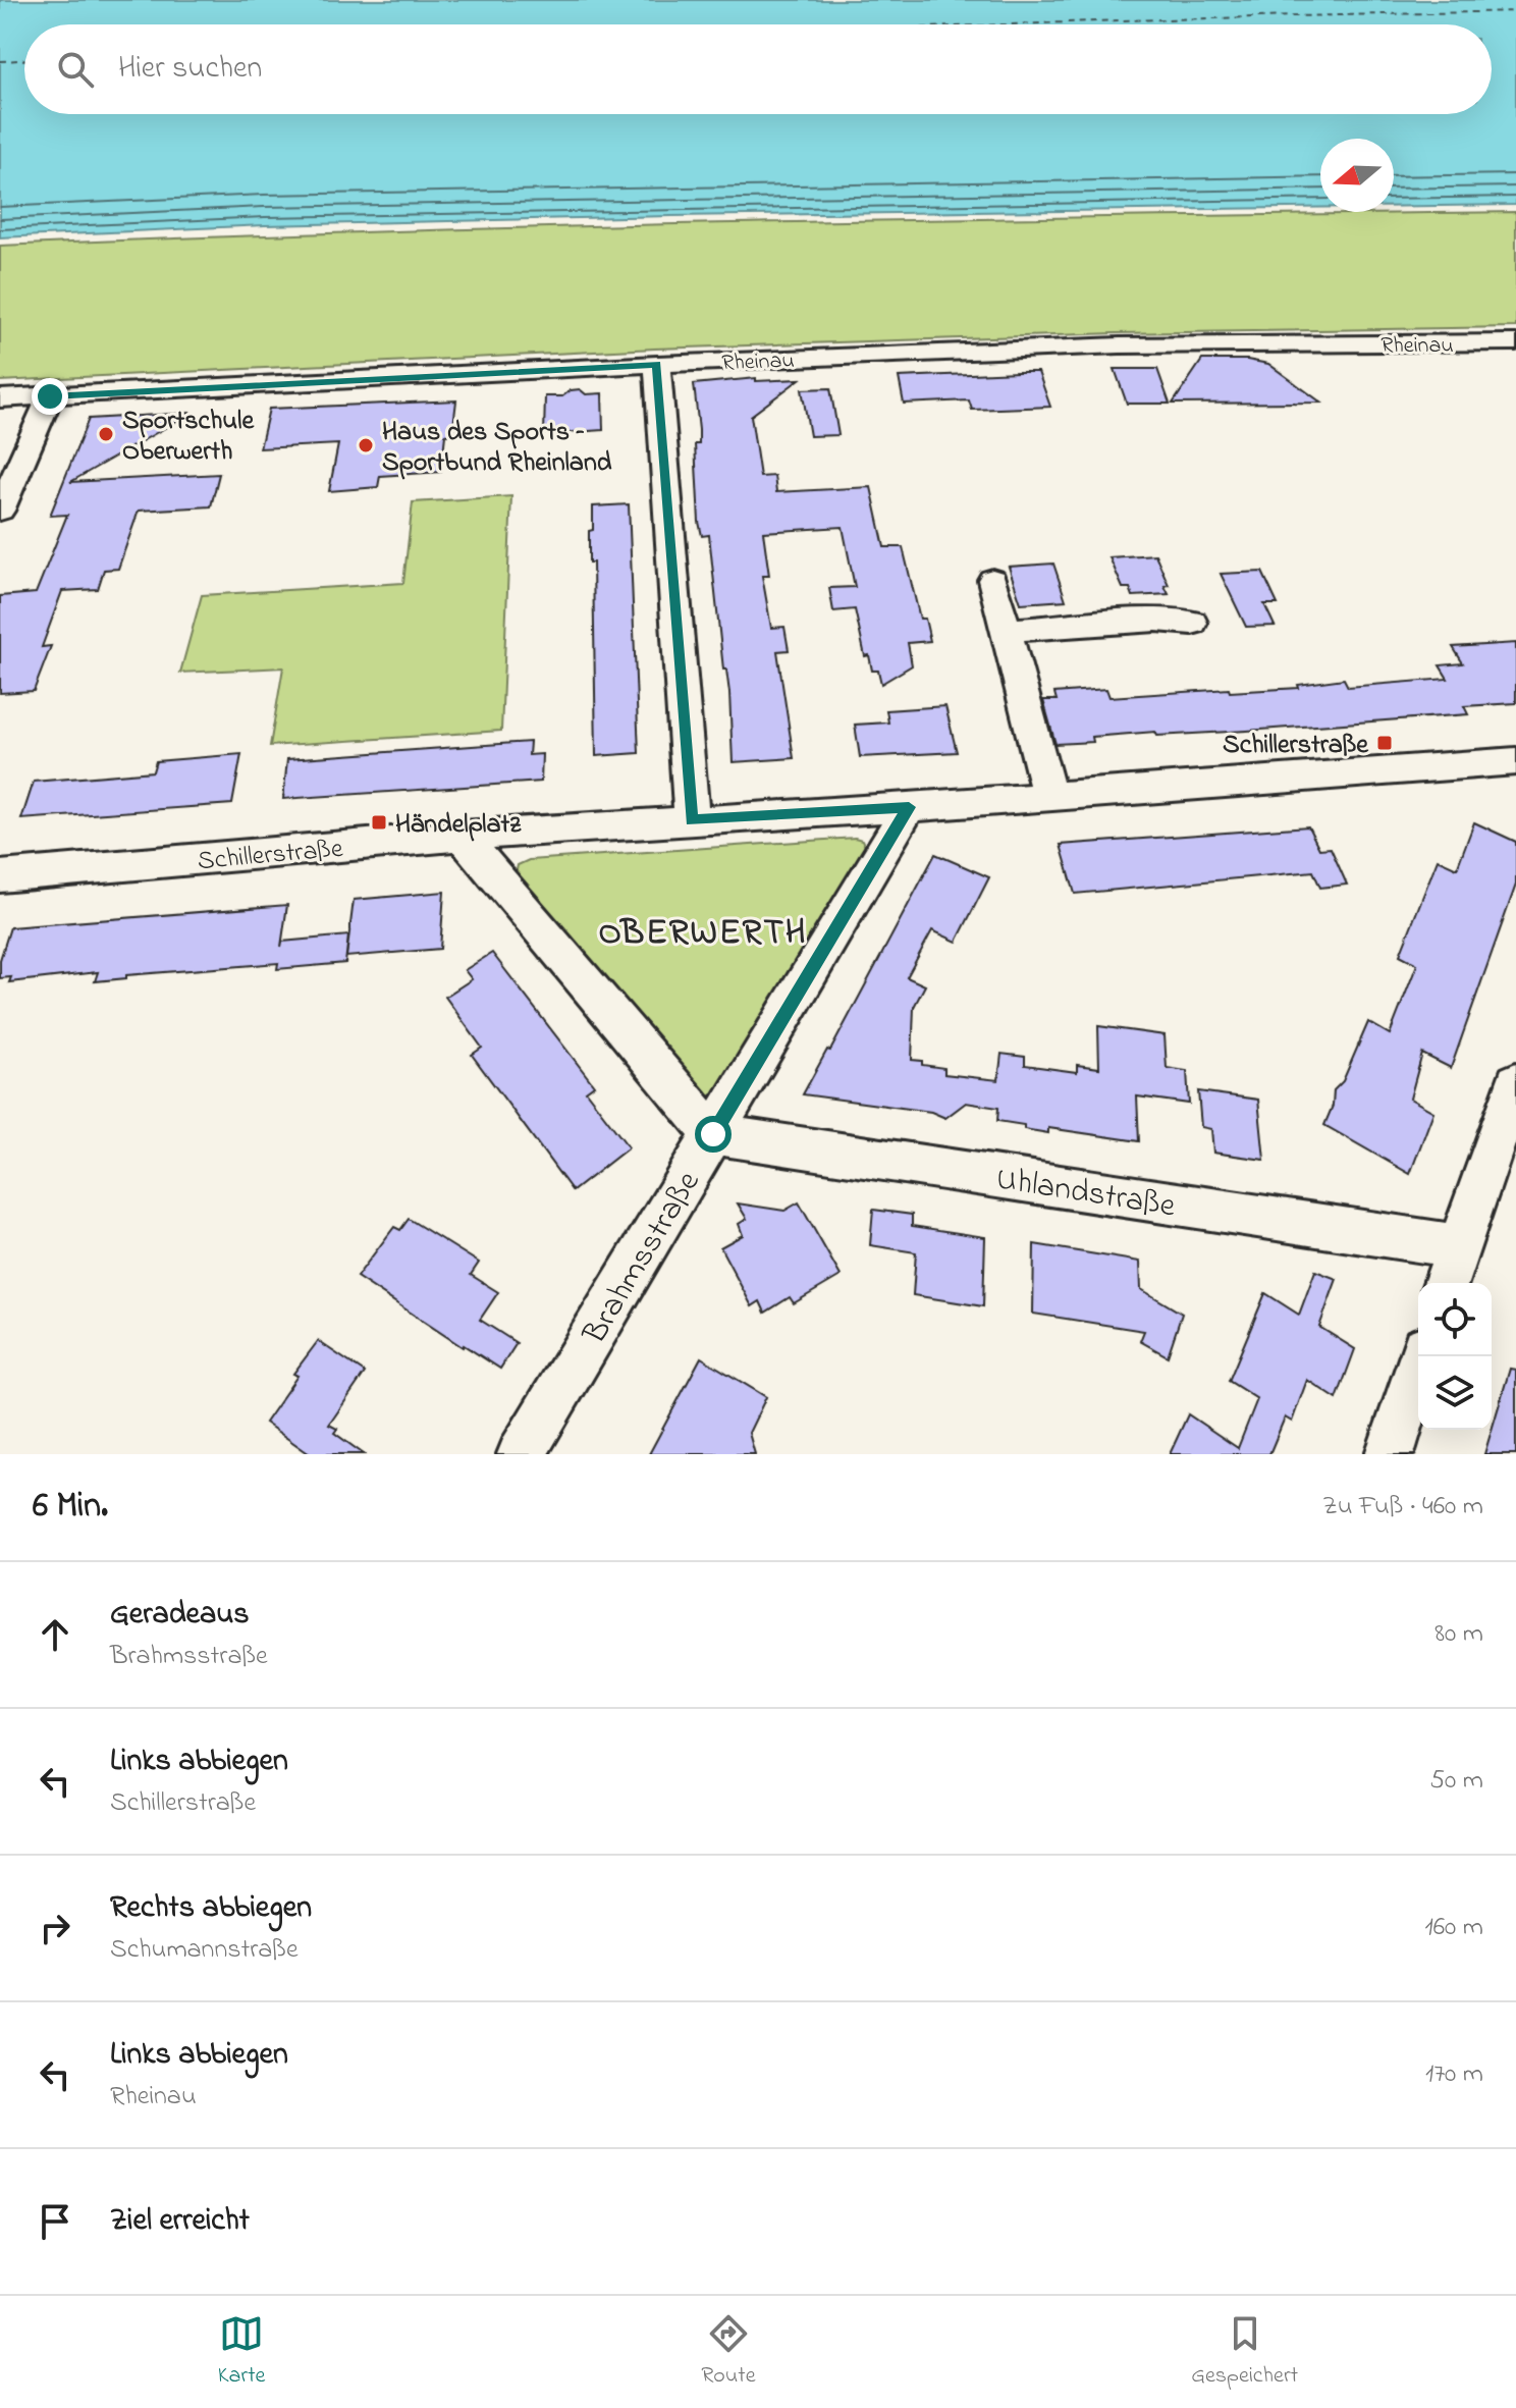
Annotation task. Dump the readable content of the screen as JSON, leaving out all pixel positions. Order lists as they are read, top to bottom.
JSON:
{
  "streets": {
    "street": [
      "Rheinau",
      "Schillerstraße",
      "Uhlandstraße",
      "Brahmsstraße"
    ]
  },
  "crossings": [
    ["Schillerstraße", "Brahmsstraße"],
    ["Uhlandstraße", "Brahmsstraße"]
  ],
  "districts": ["OBERWERTH"],
  "places": {
    "other": ["Sportschule Oberwerth", "Haus des Sports – Sportbund Rheinland"],
    "transit": ["Schillerstraße", "Händelplatz"]
  },
  "north": "left",
  "page": {
    "search": "Hier suchen",
    "heading": ["6 Min.", "Zu Fuß · 460 m"],
    "list": [
      ["Geradeaus", "Brahmsstraße", "80 m"],
      ["Links abbiegen", "Schillerstraße", "50 m"],
      ["Rechts abbiegen", "Schumannstraße", "160 m"],
      ["Links abbiegen", "Rheinau", "170 m"],
      "Ziel erreicht"
    ],
    "nav": ["Karte", "Route", "Gespeichert"]
  }
}
